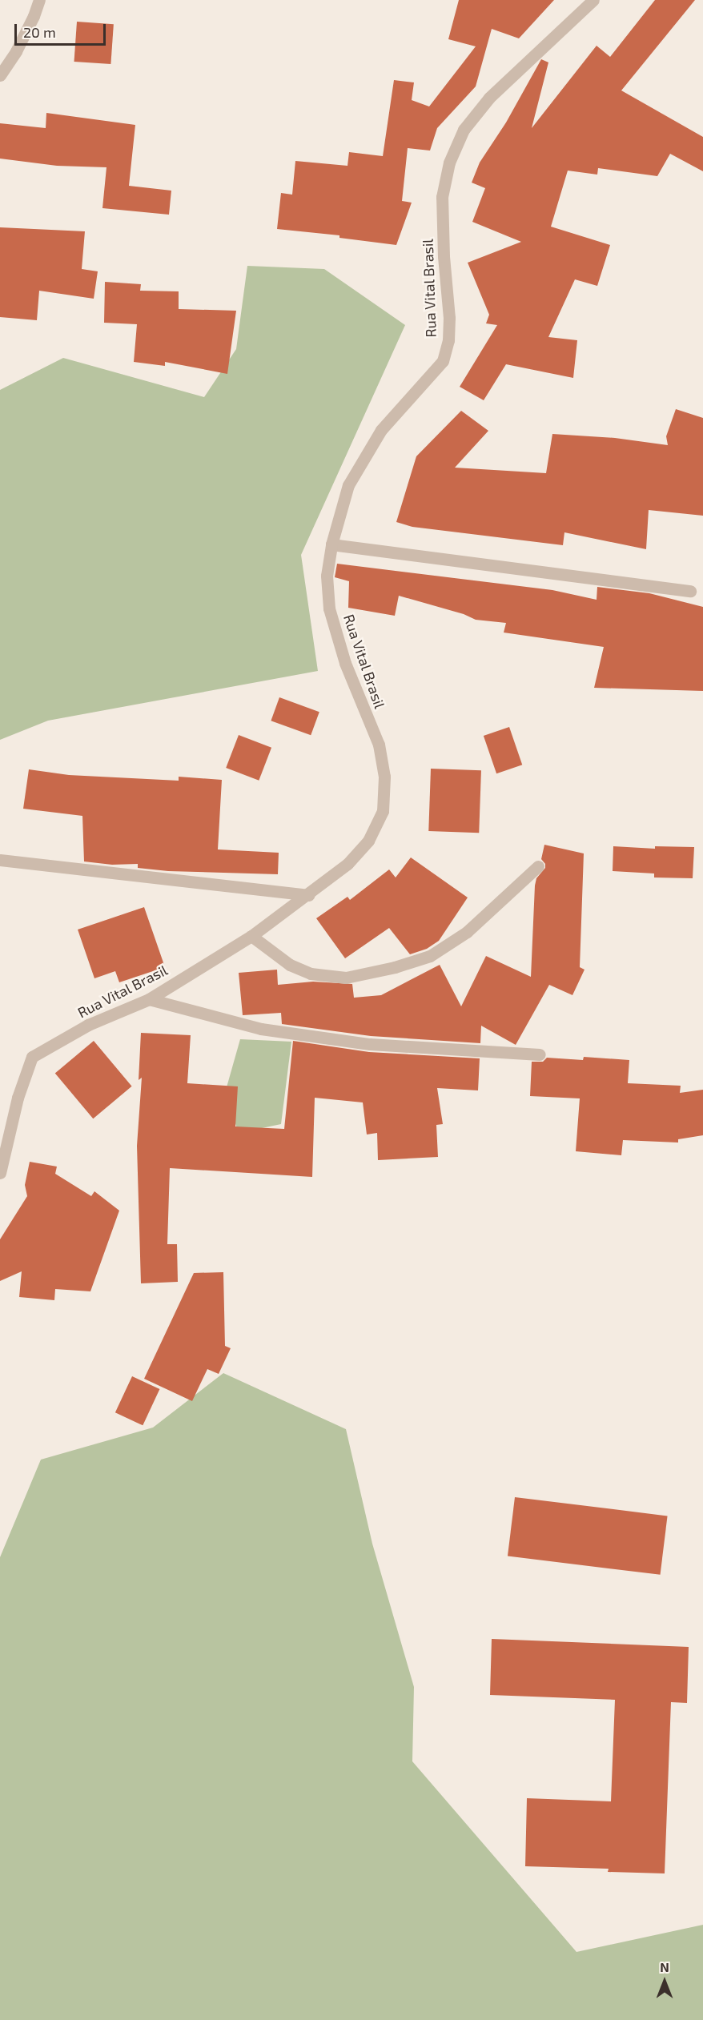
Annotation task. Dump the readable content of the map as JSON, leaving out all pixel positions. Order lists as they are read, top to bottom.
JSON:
{
  "streets": {
    "street": ["Rua Vital Brasil"]
  },
  "scale_bar": "20 m",
  "north": "top"
}
